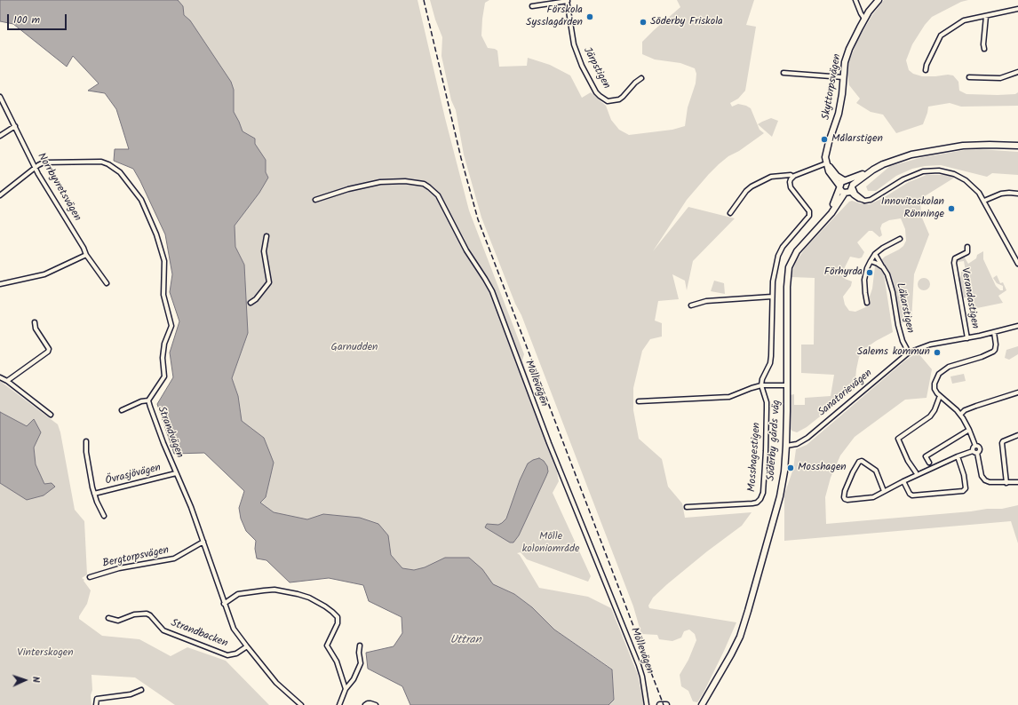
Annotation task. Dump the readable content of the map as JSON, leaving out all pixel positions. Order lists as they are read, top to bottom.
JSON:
{
  "streets": {
    "main road": ["Skyttorpsvägen", "Söderby gårds väg"],
    "street": [
      "Järpstigen",
      "Norrbyvretsvägen",
      "Verandastigen",
      "Läkarstigen",
      "Möllevägen",
      "Sanatorievägen",
      "Strandvägen",
      "Mosshagestigen",
      "Övrasjövägen",
      "Bergtorpsvägen",
      "Strandbacken"
    ]
  },
  "crossings": [
    ["Norrbyvretsvägen", "Strandvägen"],
    ["Verandastigen", "Sanatorievägen"],
    ["Läkarstigen", "Sanatorievägen"],
    ["Sanatorievägen", "Söderby gårds väg"],
    ["Strandvägen", "Övrasjövägen"],
    ["Strandvägen", "Bergtorpsvägen"],
    ["Strandvägen", "Strandbacken"]
  ],
  "water": ["Uttran"],
  "parks": ["Garnudden", "Mölle koloniområde", "Vinterskogen"],
  "places": [
    "Förskola Sysslagården",
    "Söderby Friskola",
    "Målarstigen",
    "Innovitaskolan Rönninge",
    "Förhyrda",
    "Salems kommun",
    "Mosshagen"
  ],
  "scale_bar": "100 m",
  "north": "right"
}
